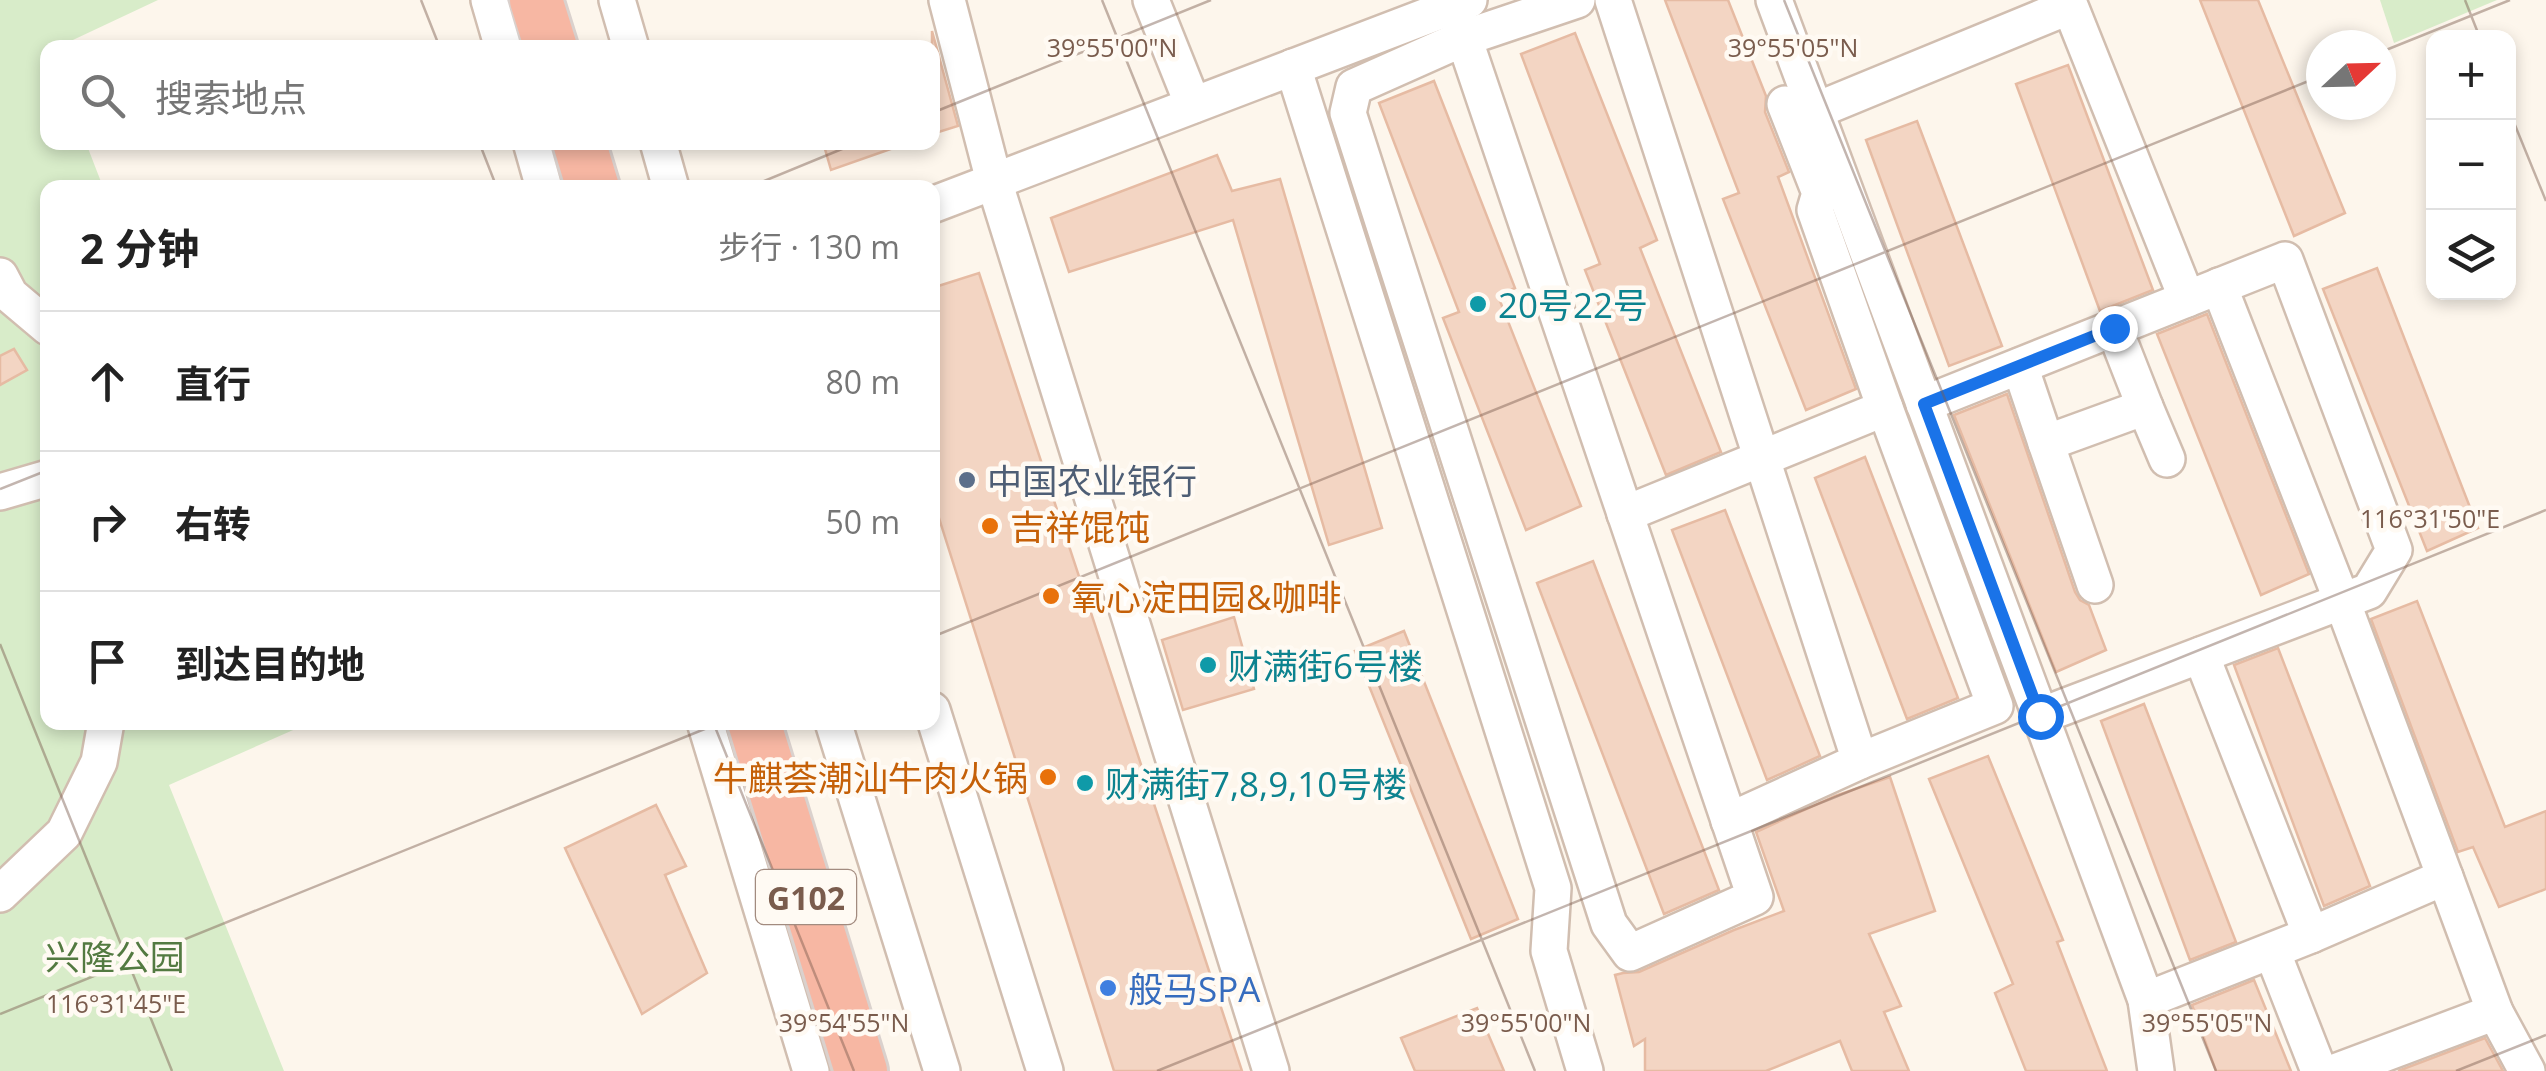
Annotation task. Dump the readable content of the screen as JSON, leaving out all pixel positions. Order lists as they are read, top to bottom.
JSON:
{
  "streets": {
    "highway": ["G102"]
  },
  "parks": ["兴隆公园"],
  "places": [
    "20号22号",
    "中国农业银行",
    "吉祥馄饨",
    "氧心淀田园&咖啡",
    "财满街6号楼",
    "牛麒荟潮汕牛肉火锅",
    "财满街7,8,9,10号楼",
    "般马SPA"
  ],
  "north": "right",
  "page": {
    "map_buttons": ["+", "−"],
    "search": "搜索地点",
    "heading": ["2 分钟", "步行 · 130 m"],
    "list": [
      ["直行", "80 m"],
      ["右转", "50 m"],
      "到达目的地"
    ]
  },
  "coordinates": [
    "39°55'00\"N",
    "39°55'05\"N",
    "116°31'50\"E",
    "116°31'45\"E",
    "39°54'55\"N"
  ]
}
